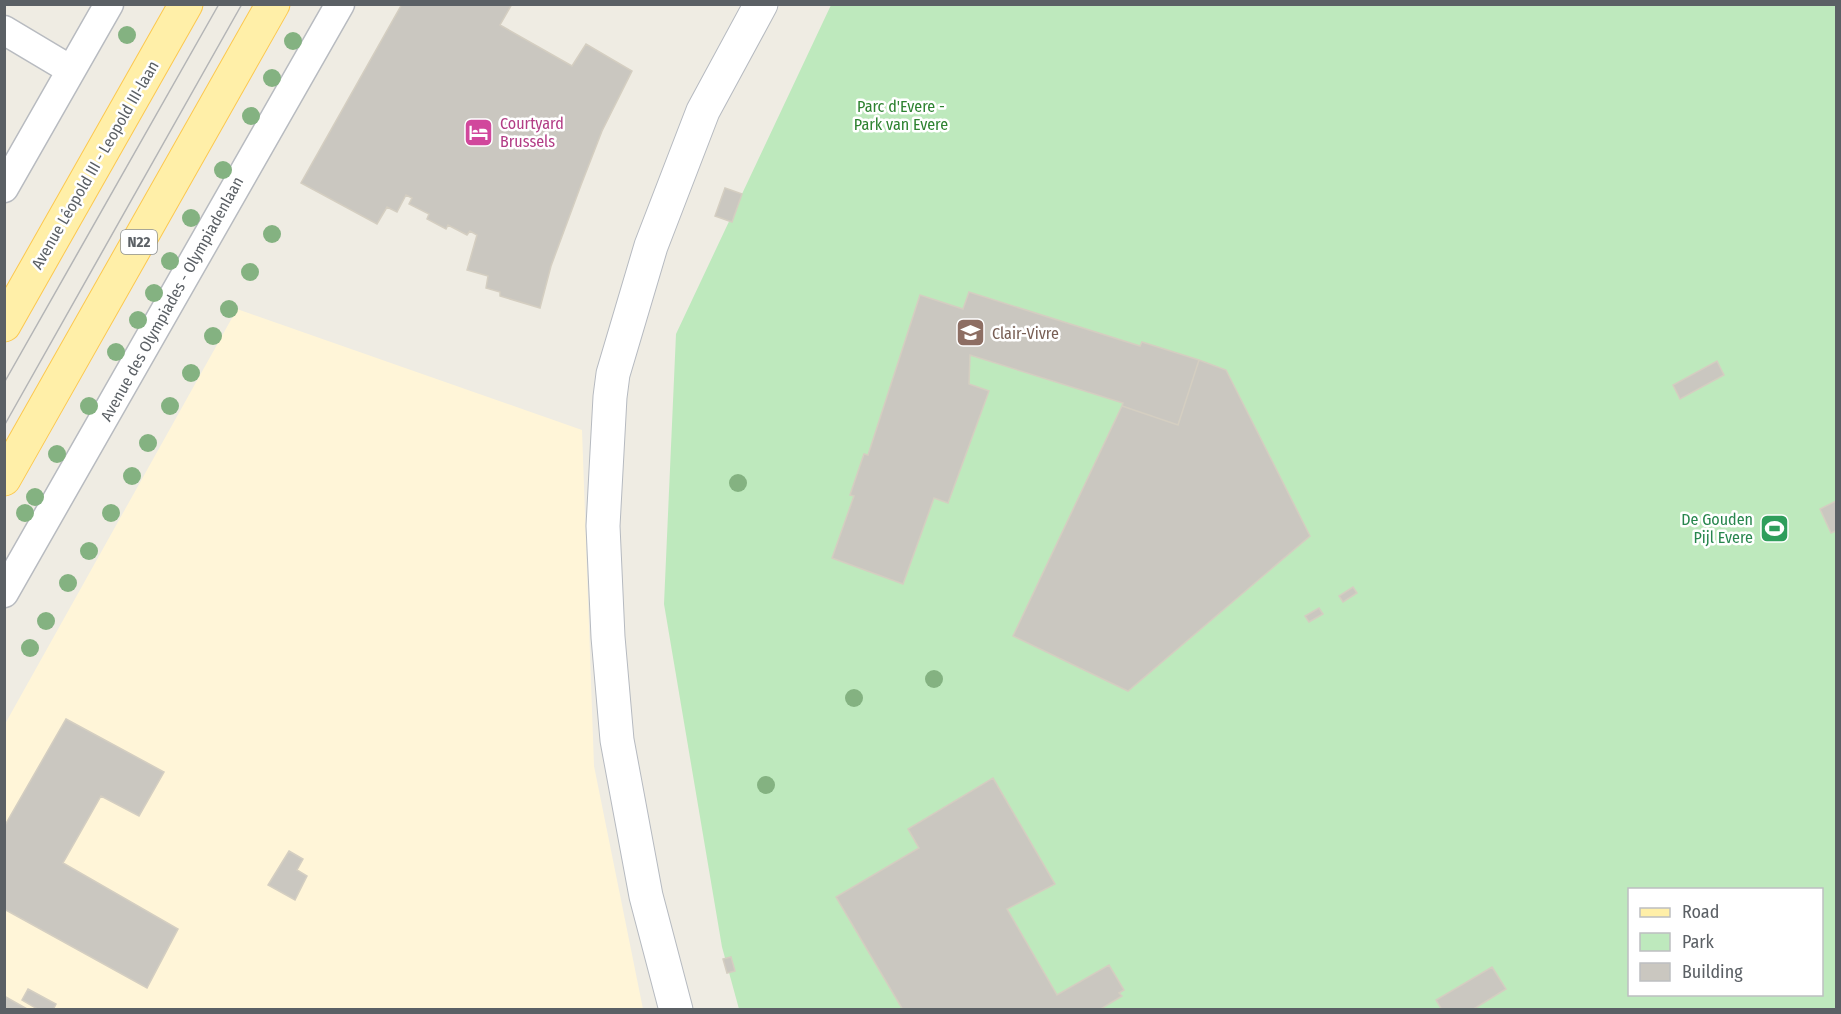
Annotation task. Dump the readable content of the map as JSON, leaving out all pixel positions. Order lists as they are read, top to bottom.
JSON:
{
  "streets": {
    "main road": ["Avenue Léopold III - Leopold III-laan", "N22"],
    "street": ["Avenue des Olympiades - Olympiadenlaan"]
  },
  "parks": ["Parc d'Evere - Park van Evere"],
  "places": {
    "hotel": ["Courtyard Brussels"],
    "school or university": ["Clair-Vivre"],
    "sports": ["De Gouden Pijl Evere"]
  },
  "legend": ["Road", "Park", "Building"]
}
